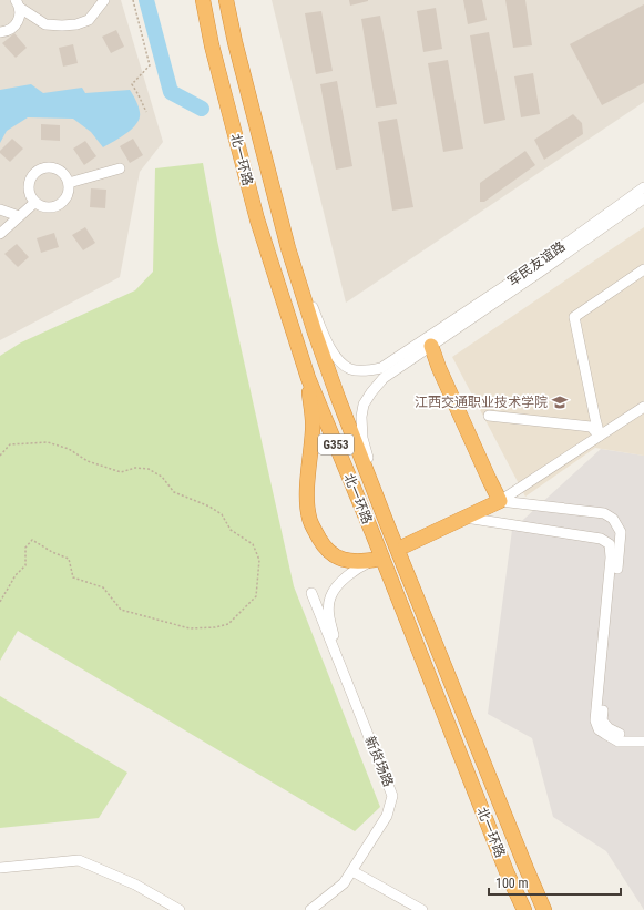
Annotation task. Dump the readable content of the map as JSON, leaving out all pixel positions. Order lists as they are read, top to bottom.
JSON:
{
  "streets": {
    "highway": ["北一环路", "G353"],
    "street": ["军民友谊路", "新货场路"]
  },
  "places": {
    "school or university": ["江西交通职业技术学院"]
  },
  "scale_bar": "100 m"
}
